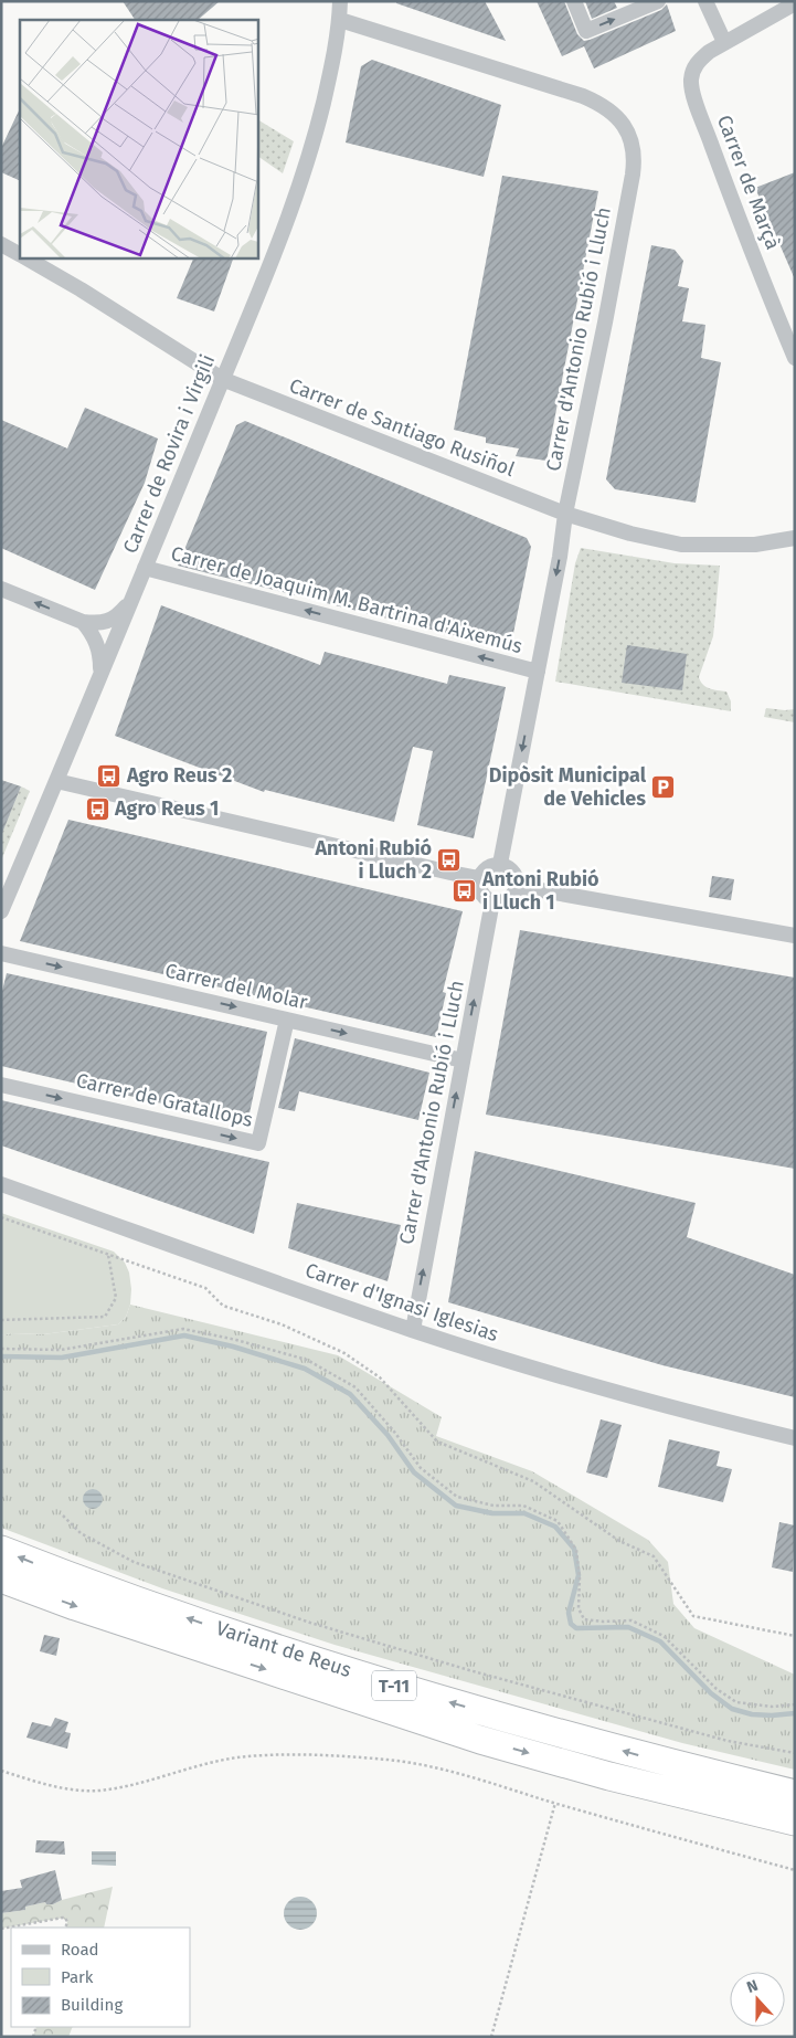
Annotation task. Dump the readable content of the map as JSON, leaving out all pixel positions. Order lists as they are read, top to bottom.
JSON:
{
  "streets": {
    "highway": ["Variant de Reus", "T-11"],
    "street": [
      "Carrer de Marçà",
      "Carrer d'Antonio Rubió i Lluch",
      "Carrer de Santiago Rusiñol",
      "Carrer de Rovira i Virgili",
      "Carrer de Joaquim M. Bartrina d'Aixemús",
      "Carrer del Molar",
      "Carrer de Gratallops",
      "Carrer d'Ignasi Iglesias"
    ]
  },
  "crossings": [
    ["Carrer d'Antonio Rubió i Lluch", "Carrer de Santiago Rusiñol"],
    ["Carrer d'Antonio Rubió i Lluch", "Carrer de Rovira i Virgili"],
    ["Carrer d'Antonio Rubió i Lluch", "Carrer de Joaquim M. Bartrina d'Aixemús"],
    ["Carrer d'Antonio Rubió i Lluch", "Carrer del Molar"],
    ["Carrer d'Antonio Rubió i Lluch", "Carrer d'Ignasi Iglesias"],
    ["Carrer de Santiago Rusiñol", "Carrer de Rovira i Virgili"],
    ["Carrer de Rovira i Virgili", "Carrer de Joaquim M. Bartrina d'Aixemús"],
    ["Carrer del Molar", "Carrer de Gratallops"]
  ],
  "one_way": ["Carrer de Joaquim M. Bartrina d'Aixemús", "Carrer del Molar"],
  "places": {
    "bus stop": [
      "Agro Reus 2",
      "Agro Reus 1",
      "Antoni Rubió i Lluch 2",
      "Antoni Rubió i Lluch 1"
    ],
    "parking": ["Dipòsit Municipal de Vehicles"]
  },
  "legend": ["Road", "Park", "Building"],
  "north": "top"
}
